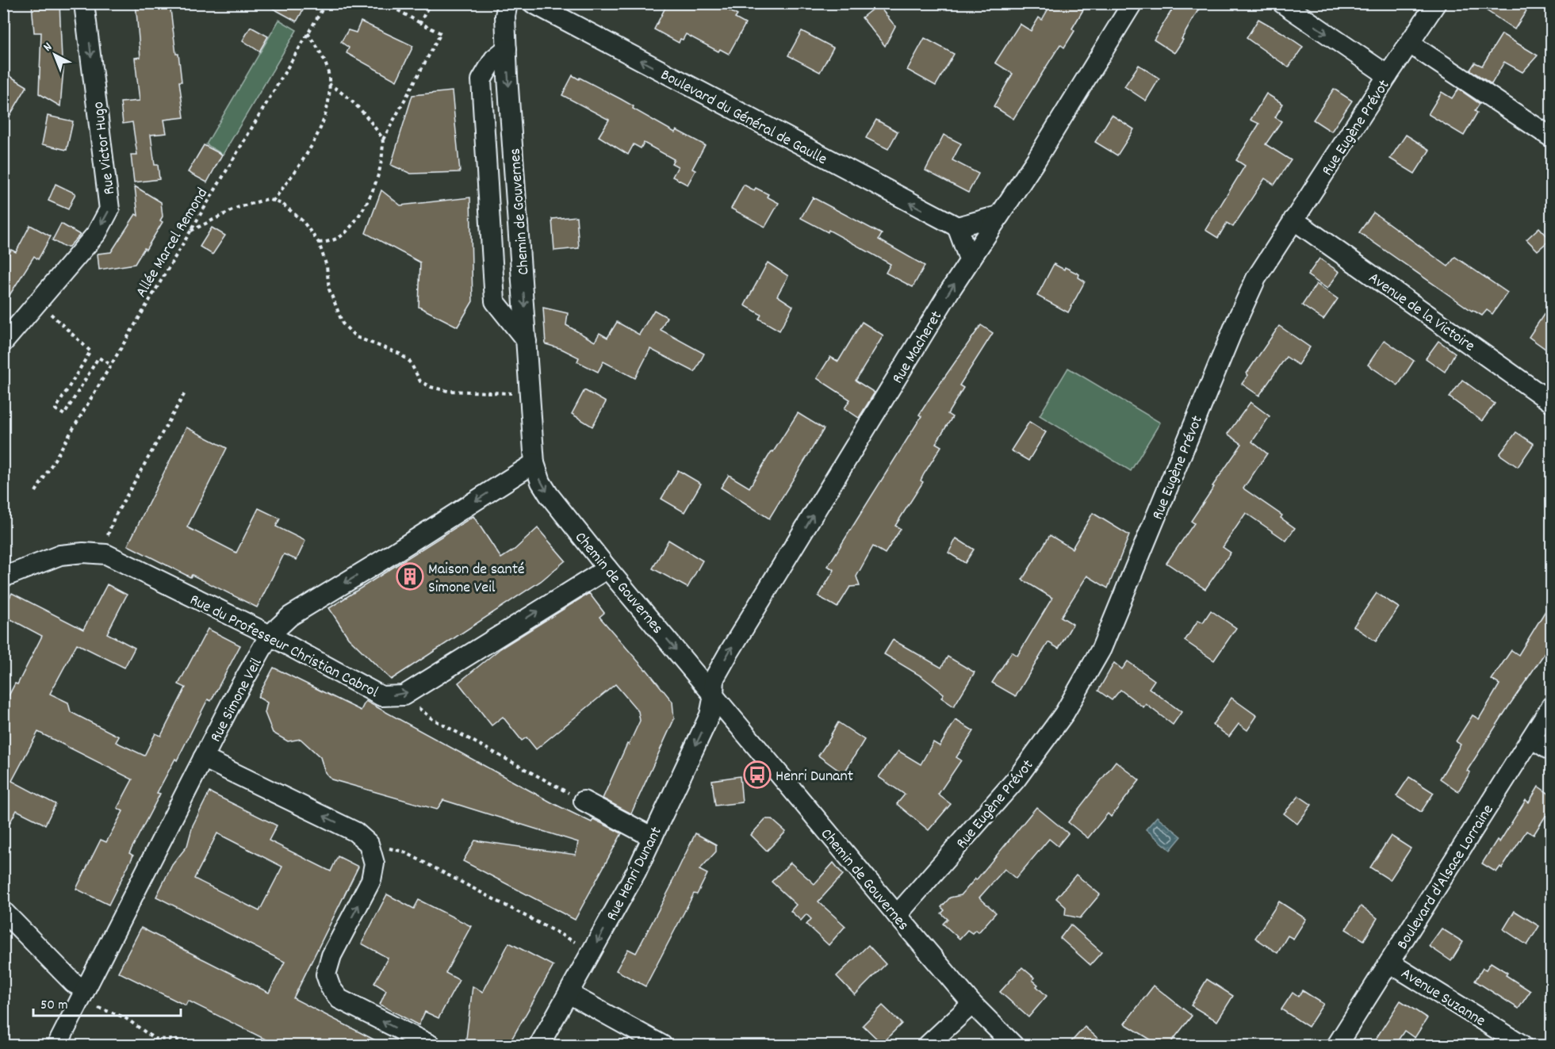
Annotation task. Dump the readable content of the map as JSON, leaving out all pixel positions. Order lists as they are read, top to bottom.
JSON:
{
  "streets": {
    "street": [
      "Boulevard du Général de Gaulle",
      "Rue Eugène Prévot",
      "Rue Victor Hugo",
      "Chemin de Gouvernes",
      "Avenue de la Victoire",
      "Rue Macheret",
      "Rue du Professeur Christian Cabrol",
      "Rue Simone Veil",
      "Rue Henri Dunant",
      "Boulevard d'Alsace Lorraine",
      "Avenue Suzanne"
    ],
    "path": ["Allée Marcel Remond"]
  },
  "crossings": [
    ["Rue Eugène Prévot", "Chemin de Gouvernes"],
    ["Rue Eugène Prévot", "Avenue de la Victoire"],
    ["Chemin de Gouvernes", "Rue Macheret"],
    ["Chemin de Gouvernes", "Rue du Professeur Christian Cabrol"],
    ["Chemin de Gouvernes", "Rue Simone Veil"],
    ["Chemin de Gouvernes", "Rue Henri Dunant"],
    ["Rue Macheret", "Rue Henri Dunant"],
    ["Rue du Professeur Christian Cabrol", "Rue Simone Veil"],
    ["Boulevard d'Alsace Lorraine", "Avenue Suzanne"]
  ],
  "one_way": [
    "Boulevard du Général de Gaulle",
    "Rue Victor Hugo",
    "Chemin de Gouvernes",
    "Rue Macheret",
    "Rue du Professeur Christian Cabrol",
    "Rue Simone Veil",
    "Rue Henri Dunant"
  ],
  "places": {
    "building": ["Maison de santé Simone Veil"],
    "bus stop": ["Henri Dunant"]
  },
  "scale_bar": "50 m",
  "north": "top left"
}
